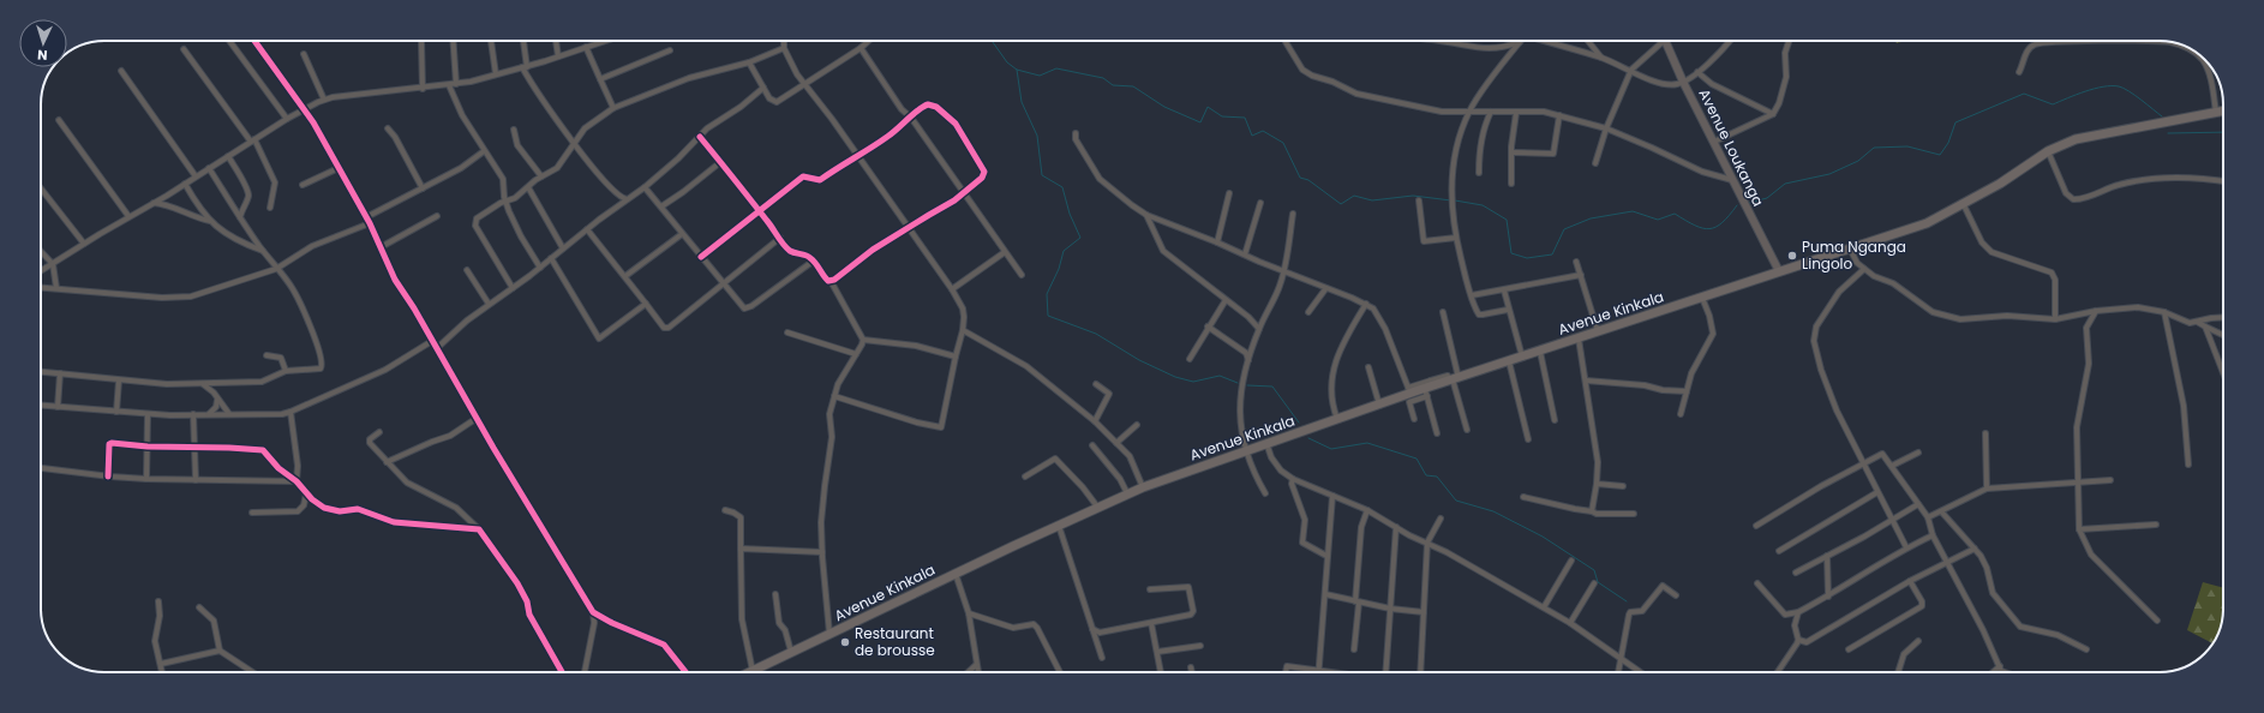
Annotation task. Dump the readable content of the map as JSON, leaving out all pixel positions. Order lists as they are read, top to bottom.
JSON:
{
  "streets": {
    "main road": ["Avenue Loukanga", "Avenue Kinkala"]
  },
  "crossings": [
    ["Avenue Loukanga", "Avenue Kinkala"]
  ],
  "places": ["Puma Nganga Lingolo", "Restaurant de brousse"],
  "north": "bottom"
}
